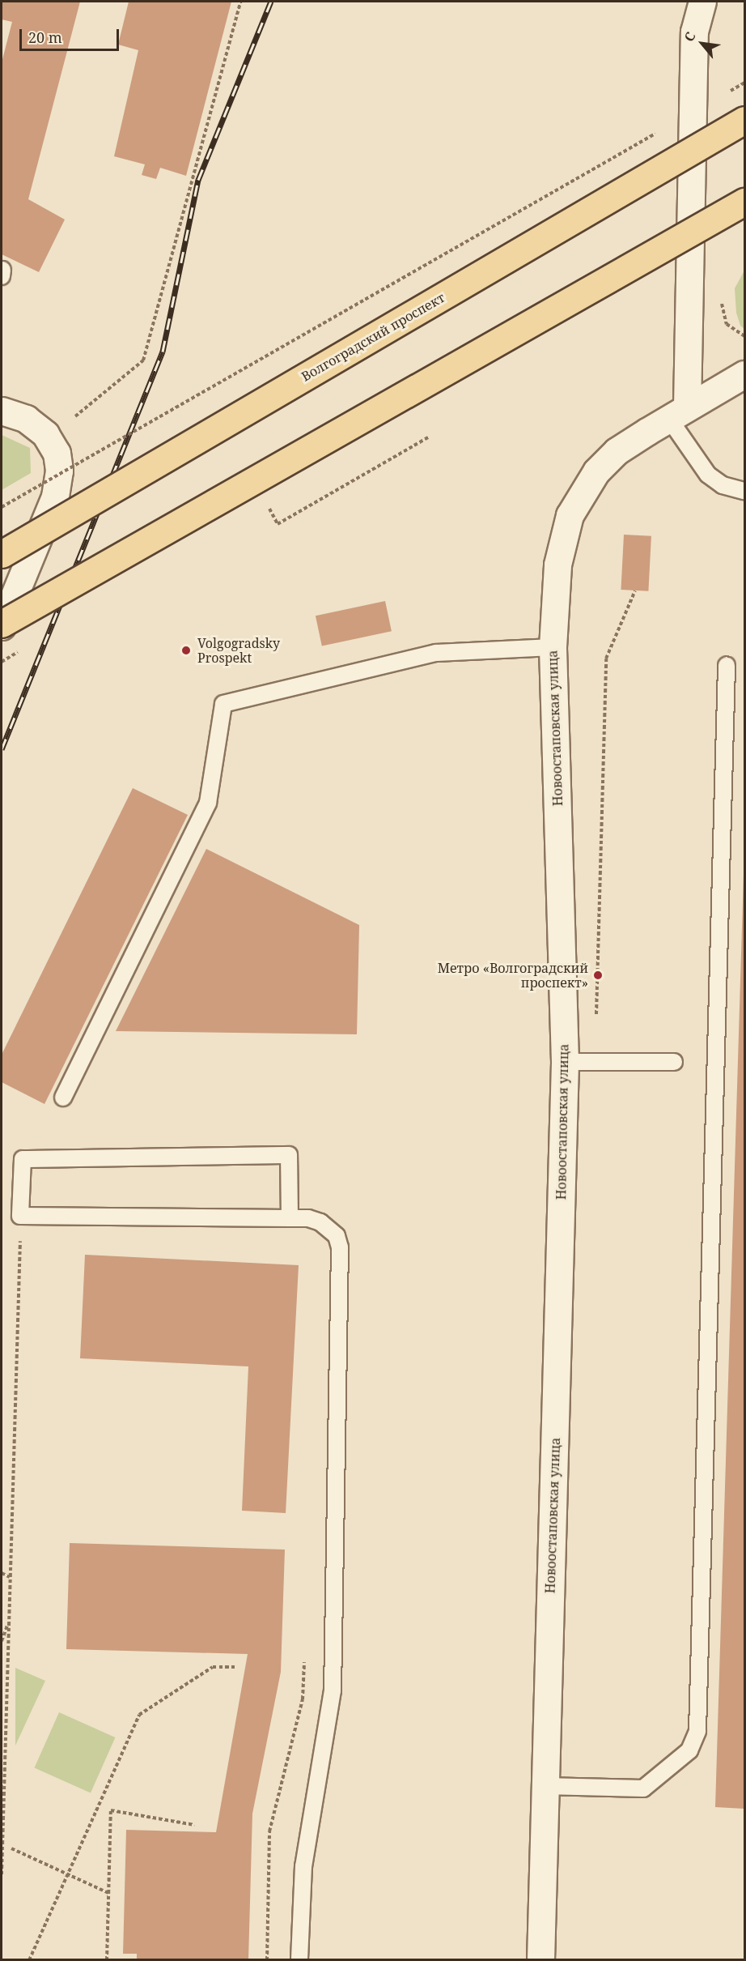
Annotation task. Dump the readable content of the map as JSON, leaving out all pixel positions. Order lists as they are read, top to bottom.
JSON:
{
  "streets": {
    "main road": ["Волгоградский проспект", "Новоостаповская улица"]
  },
  "places": ["Volgogradsky Prospekt", "Метро «Волгоградский проспект»"],
  "scale_bar": "20 m",
  "north": "top left"
}
